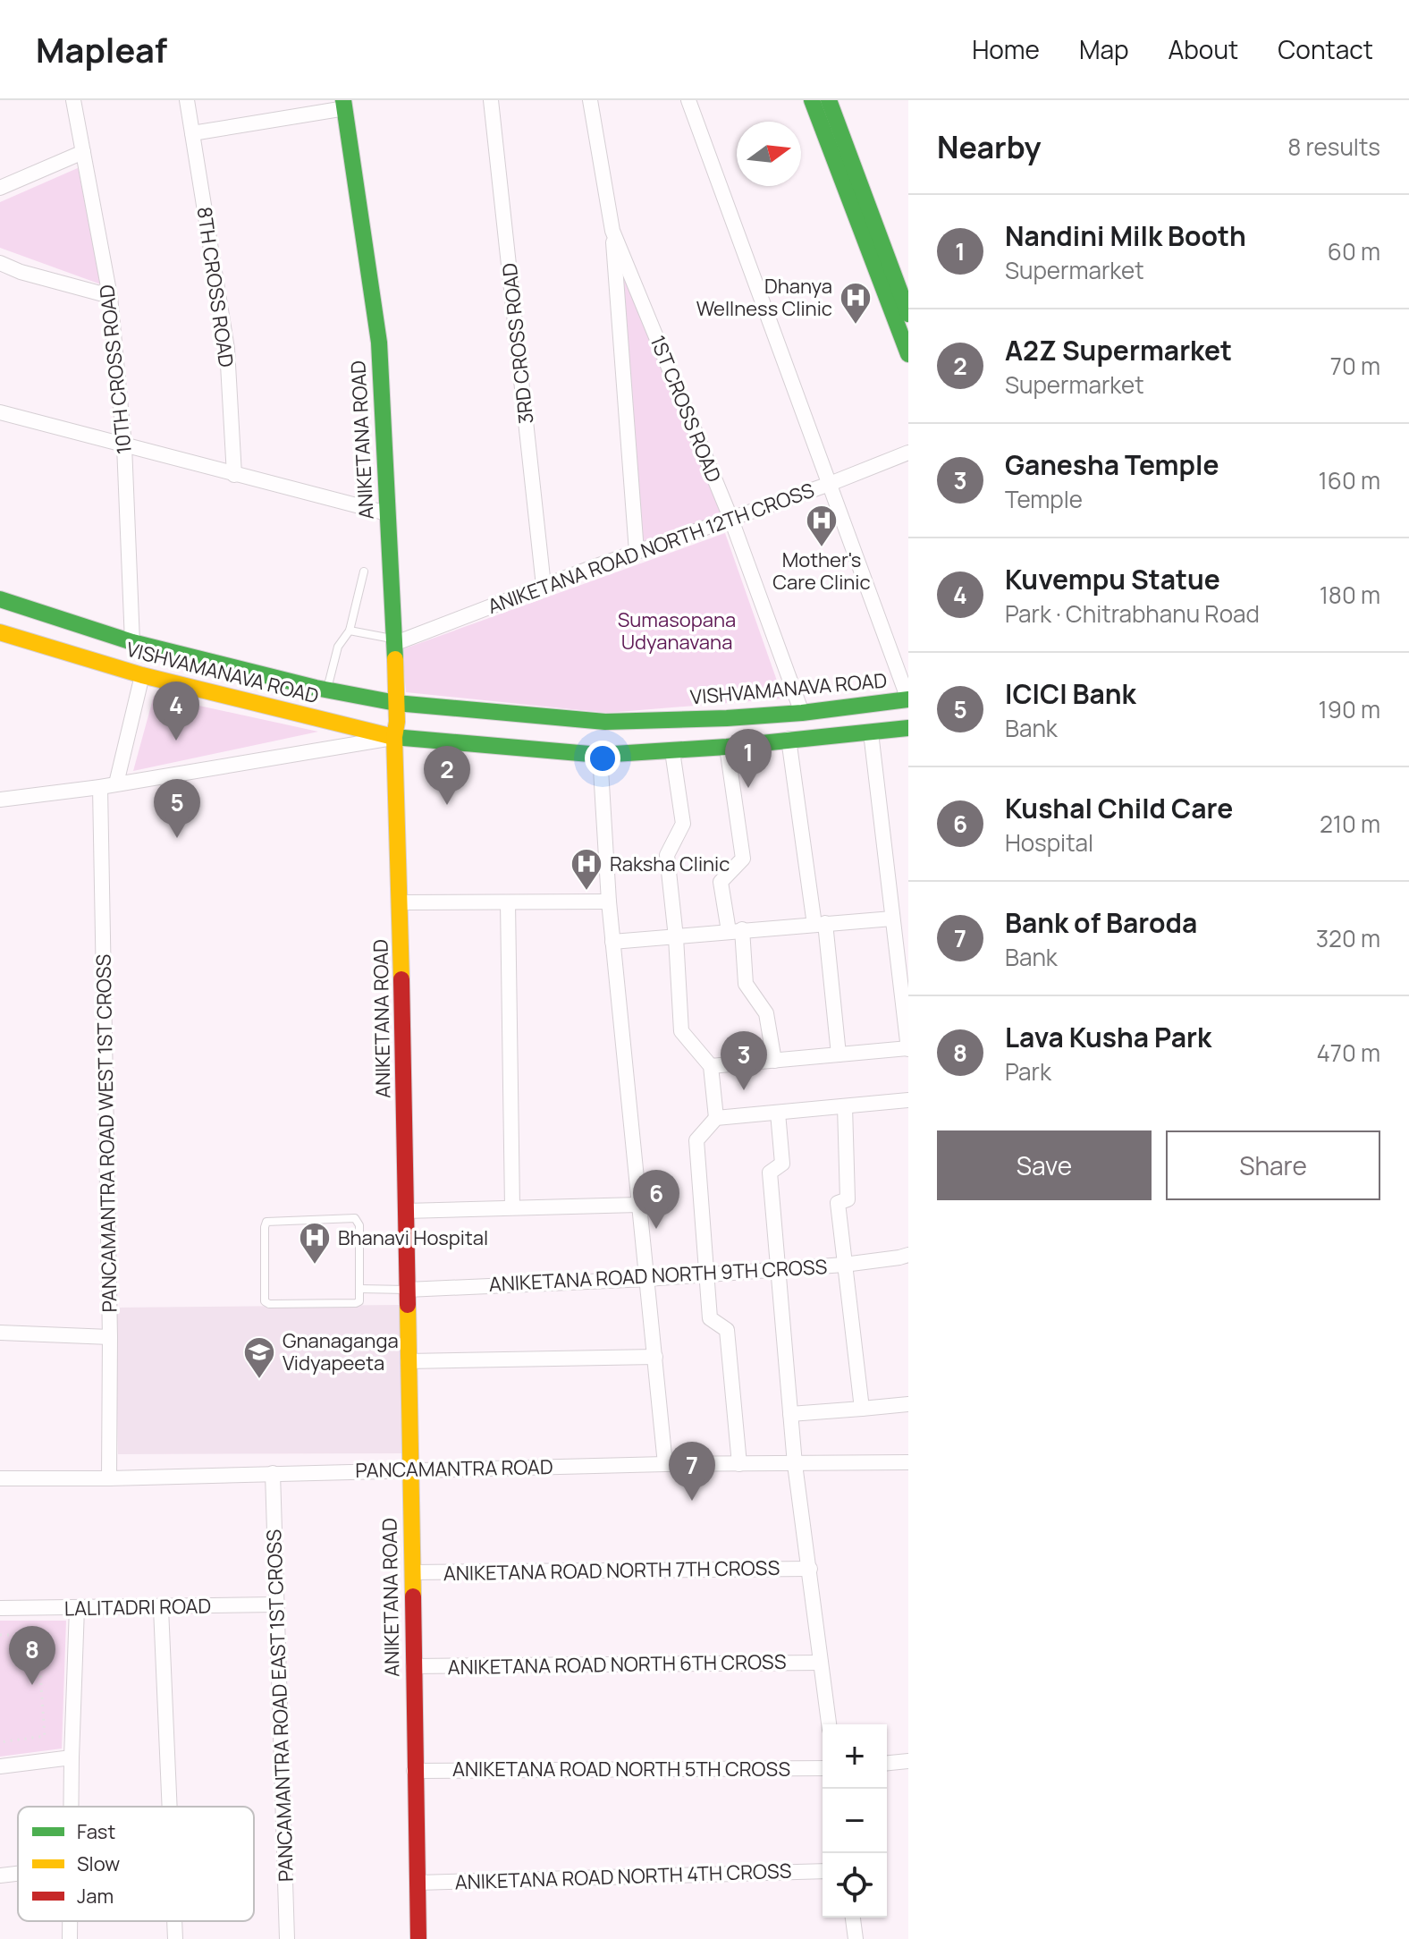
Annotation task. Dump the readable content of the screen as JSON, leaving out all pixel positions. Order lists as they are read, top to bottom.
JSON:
{
  "streets": {
    "main road": ["ANIKETANA ROAD", "VISHVAMANAVA ROAD"],
    "street": [
      "8TH CROSS ROAD",
      "3RD CROSS ROAD",
      "10TH CROSS ROAD",
      "1ST CROSS ROAD",
      "ANIKETANA ROAD NORTH 12TH CROSS",
      "PANCAMANTRA ROAD WEST 1ST CROSS",
      "ANIKETANA ROAD NORTH 9TH CROSS",
      "PANCAMANTRA ROAD",
      "ANIKETANA ROAD NORTH 7TH CROSS",
      "LALITADRI ROAD",
      "ANIKETANA ROAD NORTH 6TH CROSS",
      "PANCAMANTRA ROAD EAST 1ST CROSS",
      "ANIKETANA ROAD NORTH 5TH CROSS",
      "ANIKETANA ROAD NORTH 4TH CROSS"
    ]
  },
  "crossings": [
    ["3RD CROSS ROAD", "ANIKETANA ROAD NORTH 12TH CROSS"],
    ["10TH CROSS ROAD", "VISHVAMANAVA ROAD"],
    ["1ST CROSS ROAD", "ANIKETANA ROAD NORTH 12TH CROSS"],
    ["1ST CROSS ROAD", "VISHVAMANAVA ROAD"],
    ["ANIKETANA ROAD", "ANIKETANA ROAD NORTH 12TH CROSS"],
    ["ANIKETANA ROAD", "VISHVAMANAVA ROAD"],
    ["ANIKETANA ROAD", "ANIKETANA ROAD NORTH 9TH CROSS"],
    ["ANIKETANA ROAD", "PANCAMANTRA ROAD"],
    ["ANIKETANA ROAD", "ANIKETANA ROAD NORTH 7TH CROSS"],
    ["ANIKETANA ROAD", "ANIKETANA ROAD NORTH 6TH CROSS"],
    ["ANIKETANA ROAD", "ANIKETANA ROAD NORTH 5TH CROSS"],
    ["ANIKETANA ROAD", "ANIKETANA ROAD NORTH 4TH CROSS"],
    ["PANCAMANTRA ROAD WEST 1ST CROSS", "PANCAMANTRA ROAD"],
    ["PANCAMANTRA ROAD", "PANCAMANTRA ROAD EAST 1ST CROSS"],
    ["LALITADRI ROAD", "PANCAMANTRA ROAD EAST 1ST CROSS"]
  ],
  "parks": ["Sumasopana Udyanavana"],
  "places": {
    "hospital": [
      "Dhanya Wellness Clinic",
      "Mother's Care Clinic",
      "Raksha Clinic",
      "Bhanavi Hospital"
    ],
    "school or university": ["Gnanaganga Vidyapeeta"]
  },
  "legend": ["Fast", "Slow", "Jam"],
  "north": "right",
  "page": {
    "header": "Mapleaf",
    "nav": [
      "Home",
      "Map",
      "About",
      "Contact"
    ],
    "heading": ["Nearby", "8 results"],
    "list": [
      {
        "mark": "1",
        "name": "Nandini Milk Booth",
        "note": "Supermarket",
        "value": "60 m"
      },
      {
        "mark": "2",
        "name": "A2Z Supermarket",
        "note": "Supermarket",
        "value": "70 m"
      },
      {
        "mark": "3",
        "name": "Ganesha Temple",
        "note": "Temple",
        "value": "160 m"
      },
      {
        "mark": "4",
        "name": "Kuvempu Statue",
        "note": "Park · Chitrabhanu Road",
        "value": "180 m"
      },
      {
        "mark": "5",
        "name": "ICICI Bank",
        "note": "Bank",
        "value": "190 m"
      },
      {
        "mark": "6",
        "name": "Kushal Child Care",
        "note": "Hospital",
        "value": "210 m"
      },
      {
        "mark": "7",
        "name": "Bank of Baroda",
        "note": "Bank",
        "value": "320 m"
      },
      {
        "mark": "8",
        "name": "Lava Kusha Park",
        "note": "Park",
        "value": "470 m"
      }
    ],
    "pins": [
      "4",
      "1",
      "2",
      "5",
      "3",
      "6",
      "7",
      "8"
    ],
    "buttons": ["Save", "Share"],
    "map_buttons": ["+", "−"]
  }
}
